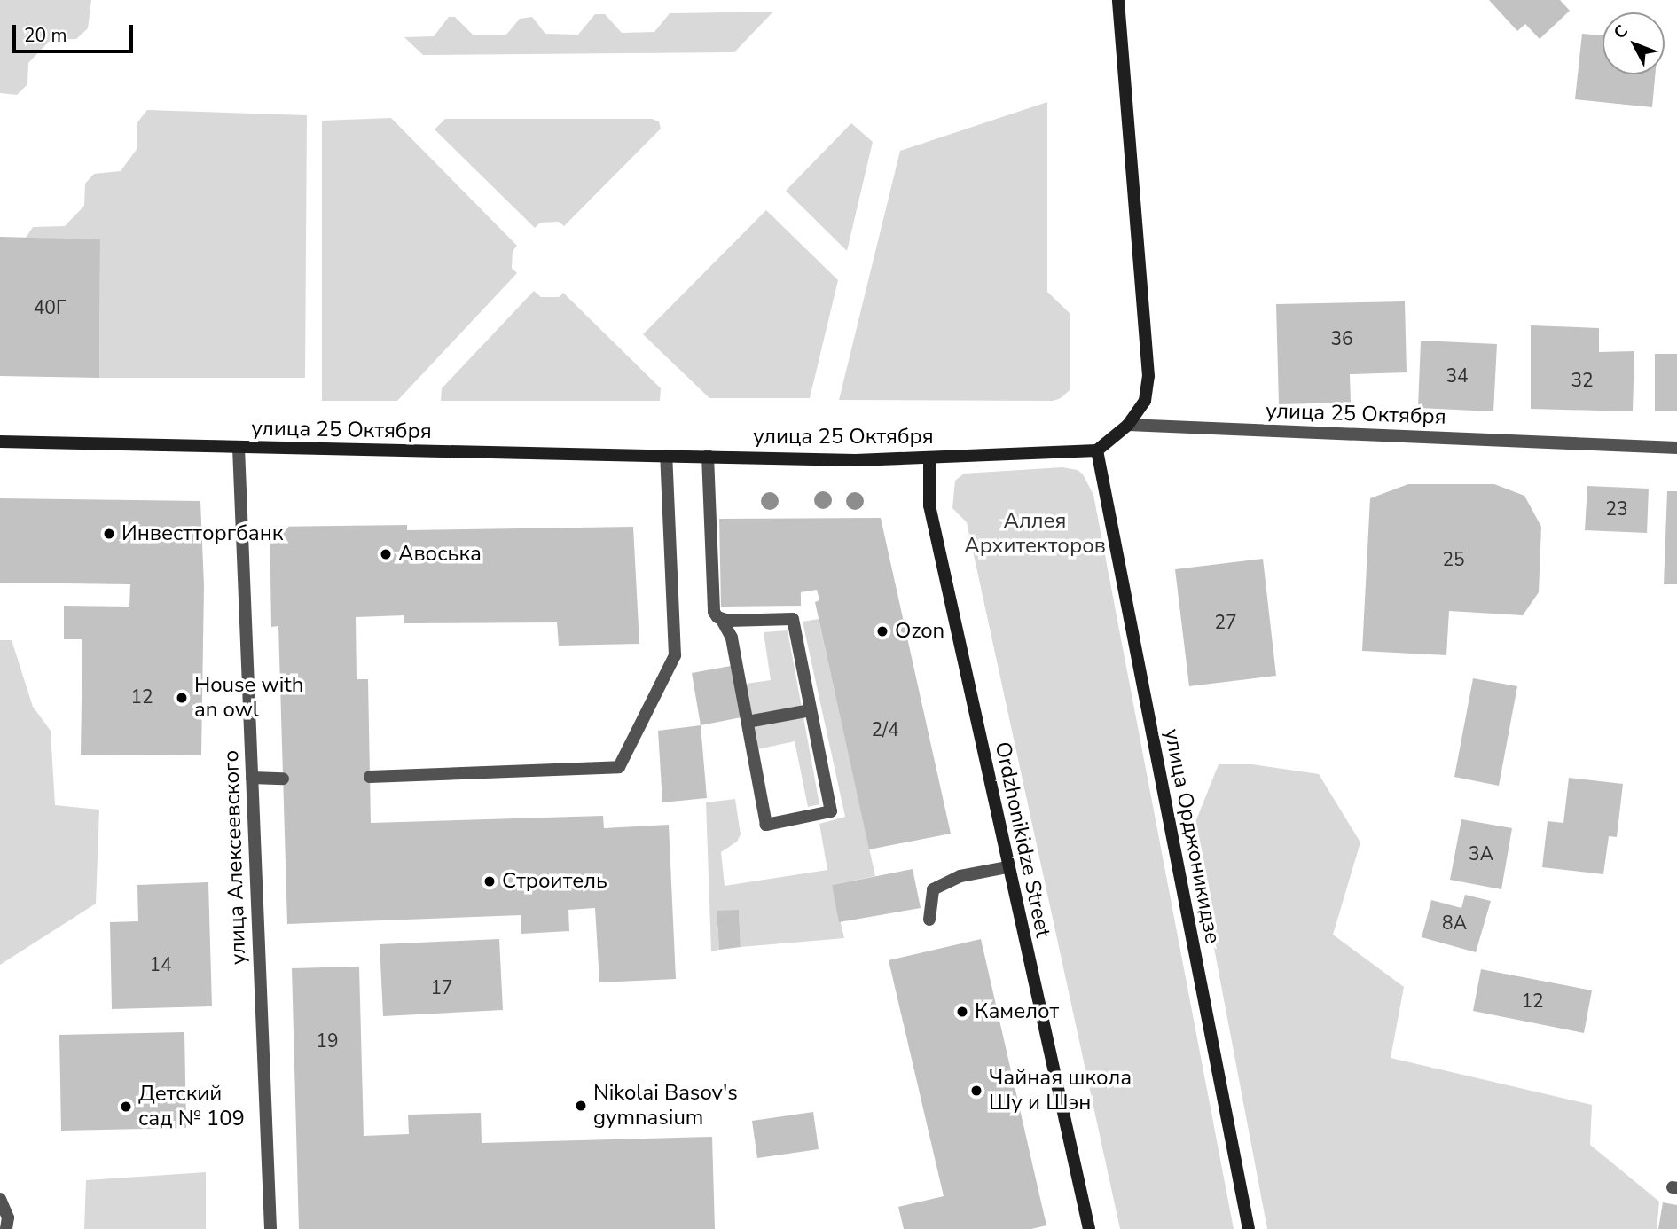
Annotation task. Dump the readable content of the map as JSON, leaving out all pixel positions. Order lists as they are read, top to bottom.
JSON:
{
  "streets": {
    "street": [
      "улица 25 Октября",
      "улица Орджоникидзе",
      "Ordzhonikidze Street",
      "улица Алексеевского"
    ]
  },
  "crossings": [
    ["улица 25 Октября", "улица Орджоникидзе"],
    ["улица 25 Октября", "Ordzhonikidze Street"],
    ["улица 25 Октября", "улица Алексеевского"]
  ],
  "parks": ["Аллея Архитекторов"],
  "places": [
    "Инвестторгбанк",
    "Авоська",
    "Ozon",
    "House with an owl",
    "Строитель",
    "Камелот",
    "Чайная школа Шу и Шэн",
    "Nikolai Basov's gymnasium",
    "Детский сад № 109"
  ],
  "house_numbers": [
    "40Г",
    "36",
    "34",
    "32",
    "23",
    "25",
    "27",
    "12",
    "2/4",
    "3А",
    "8А",
    "14",
    "17",
    "12",
    "19"
  ],
  "scale_bar": "20 m",
  "north": "top left"
}
